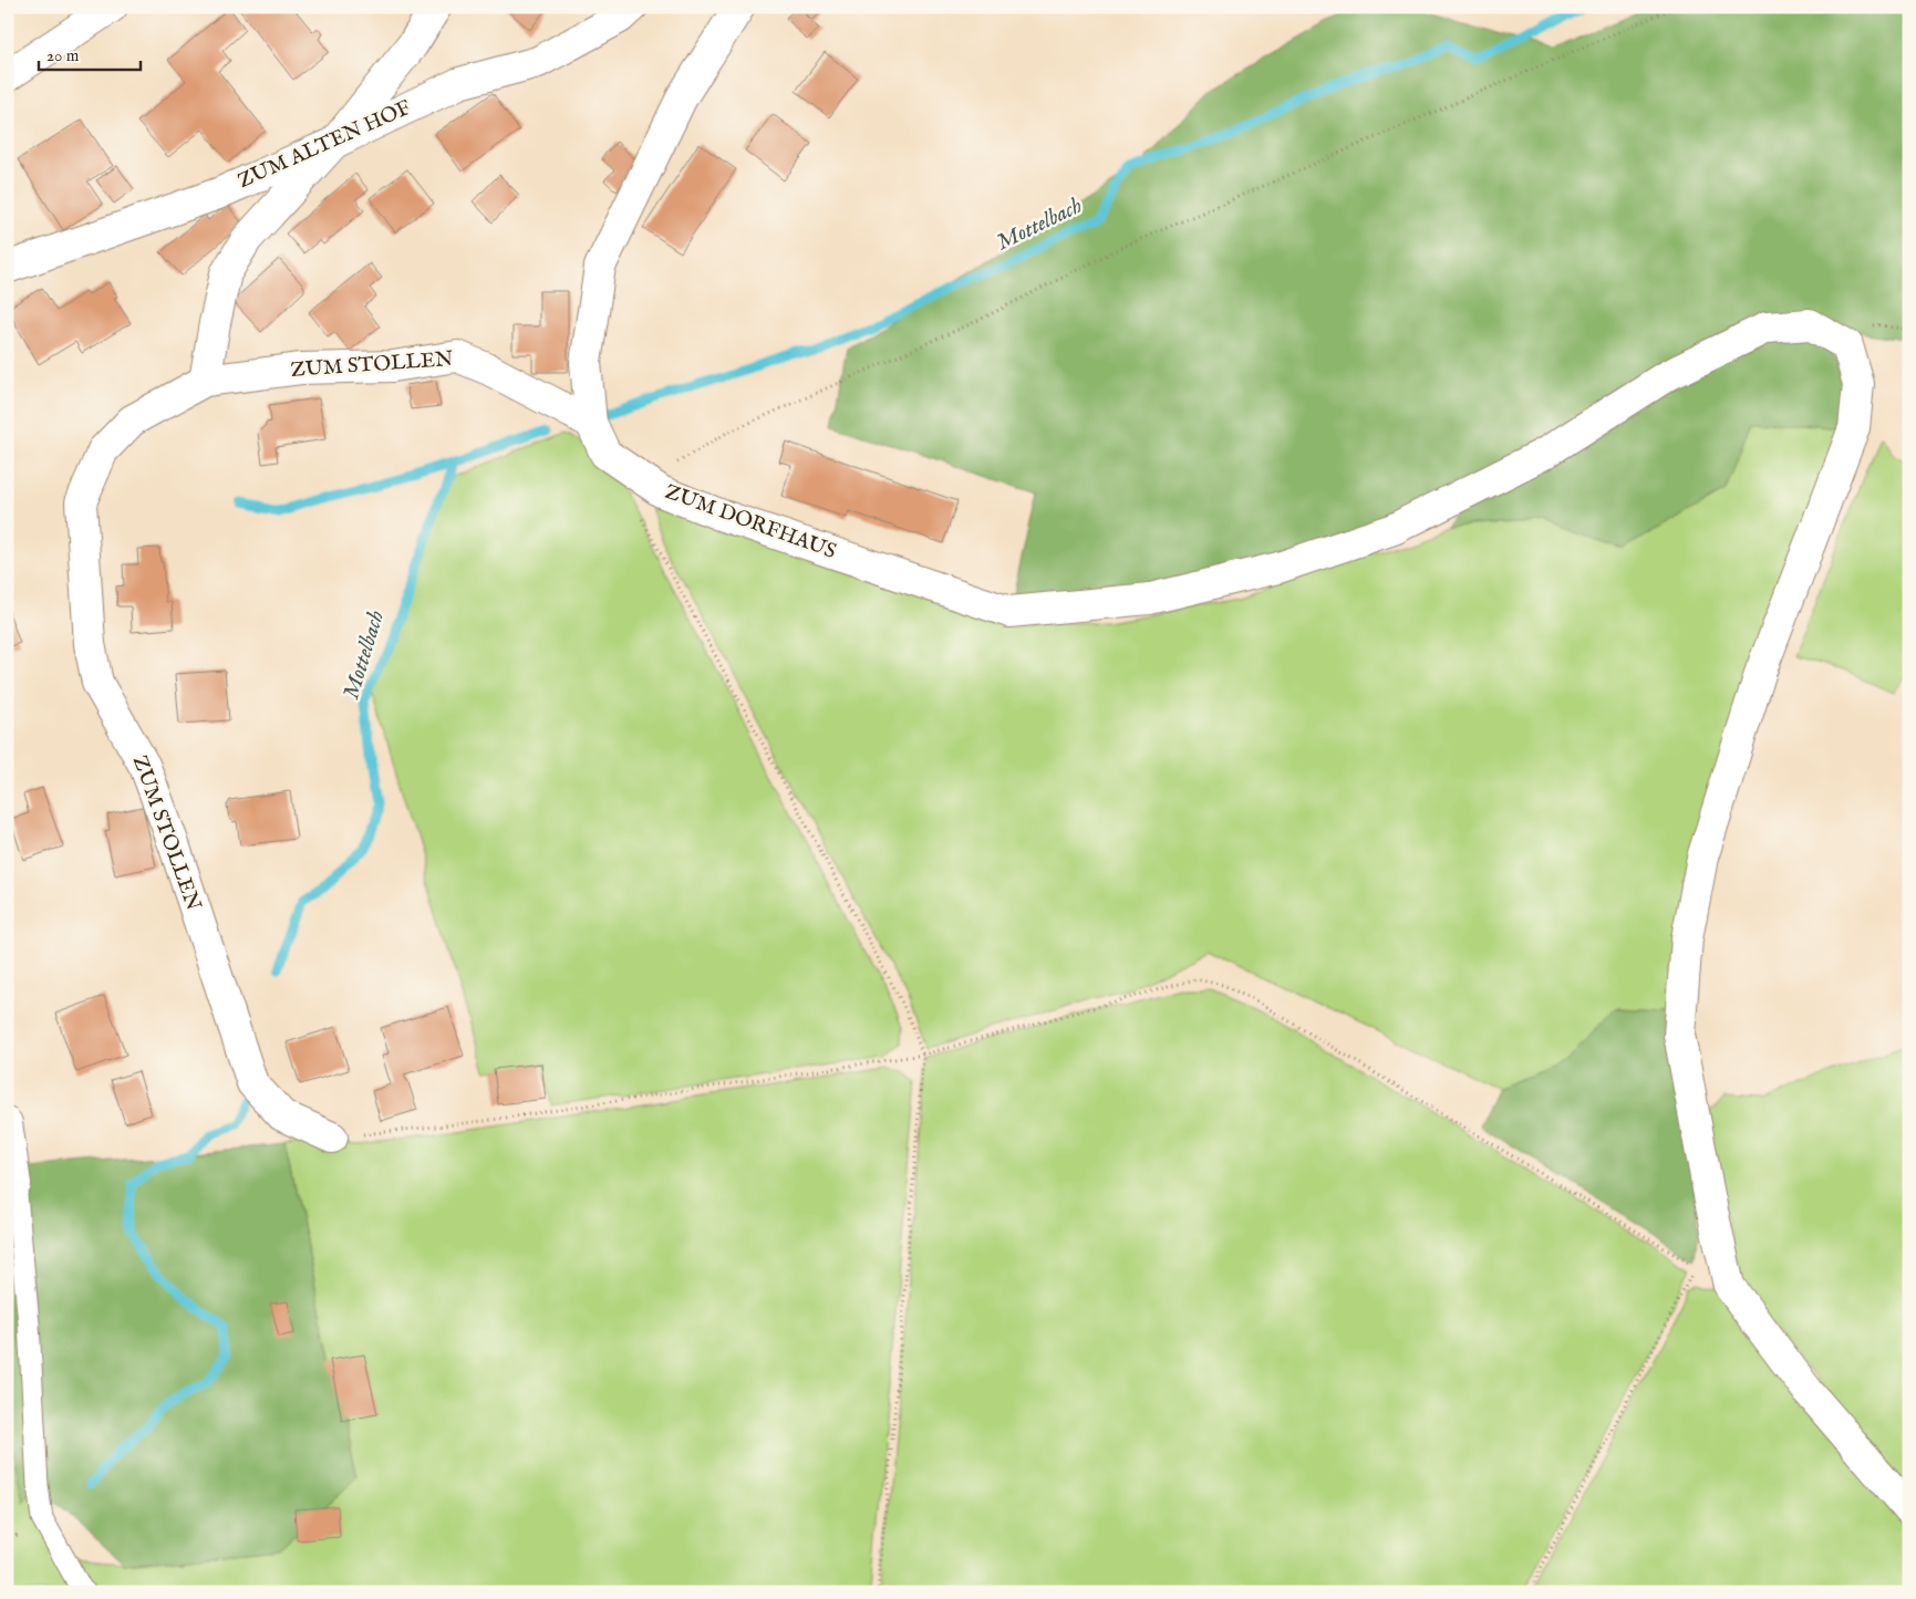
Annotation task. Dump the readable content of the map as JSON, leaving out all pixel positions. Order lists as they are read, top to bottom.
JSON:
{
  "streets": {
    "street": ["ZUM ALTEN HOF", "ZUM STOLLEN", "ZUM DORFHAUS"]
  },
  "crossings": [
    ["ZUM STOLLEN", "ZUM DORFHAUS"]
  ],
  "water": ["Mottelbach"],
  "scale_bar": "20 m"
}
